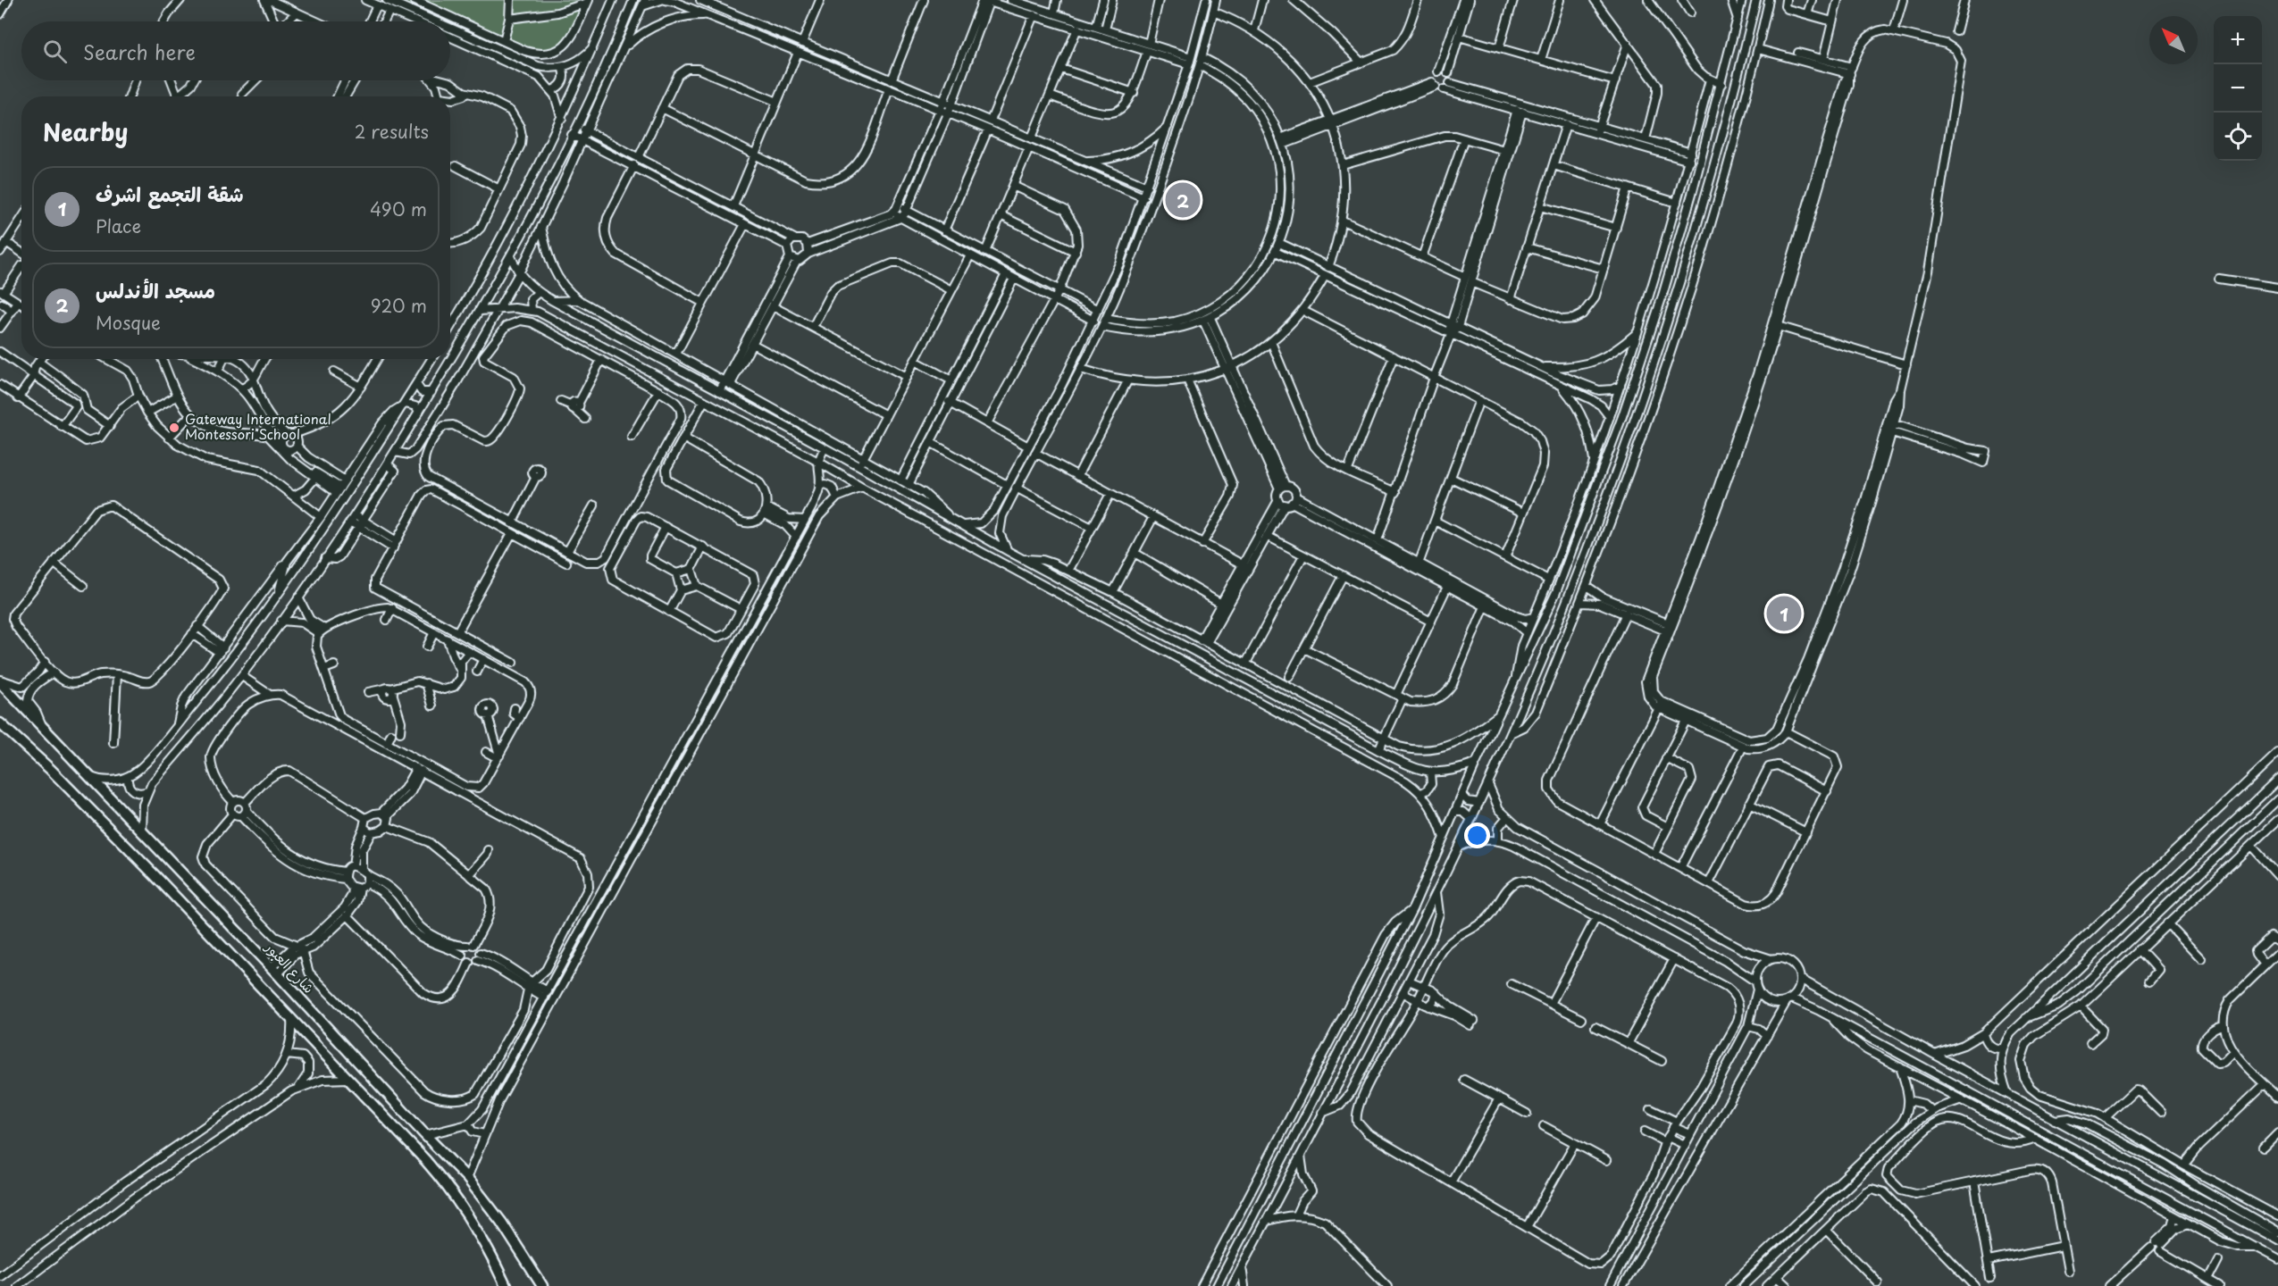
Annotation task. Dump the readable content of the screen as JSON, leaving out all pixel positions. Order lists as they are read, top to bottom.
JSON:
{
  "streets": {
    "main road": ["شارع العبور"]
  },
  "places": ["Gateway International Montessori School"],
  "north": "top left",
  "page": {
    "map_buttons": ["+", "−"],
    "search": "Search here",
    "heading": ["Nearby", "2 results"],
    "list": [
      {
        "mark": "1",
        "name": "شقة التجمع اشرف",
        "note": "Place",
        "value": "490 m"
      },
      {
        "mark": "2",
        "name": "مسجد الأندلس",
        "note": "Mosque",
        "value": "920 m"
      }
    ],
    "pins": ["2", "1"]
  }
}
